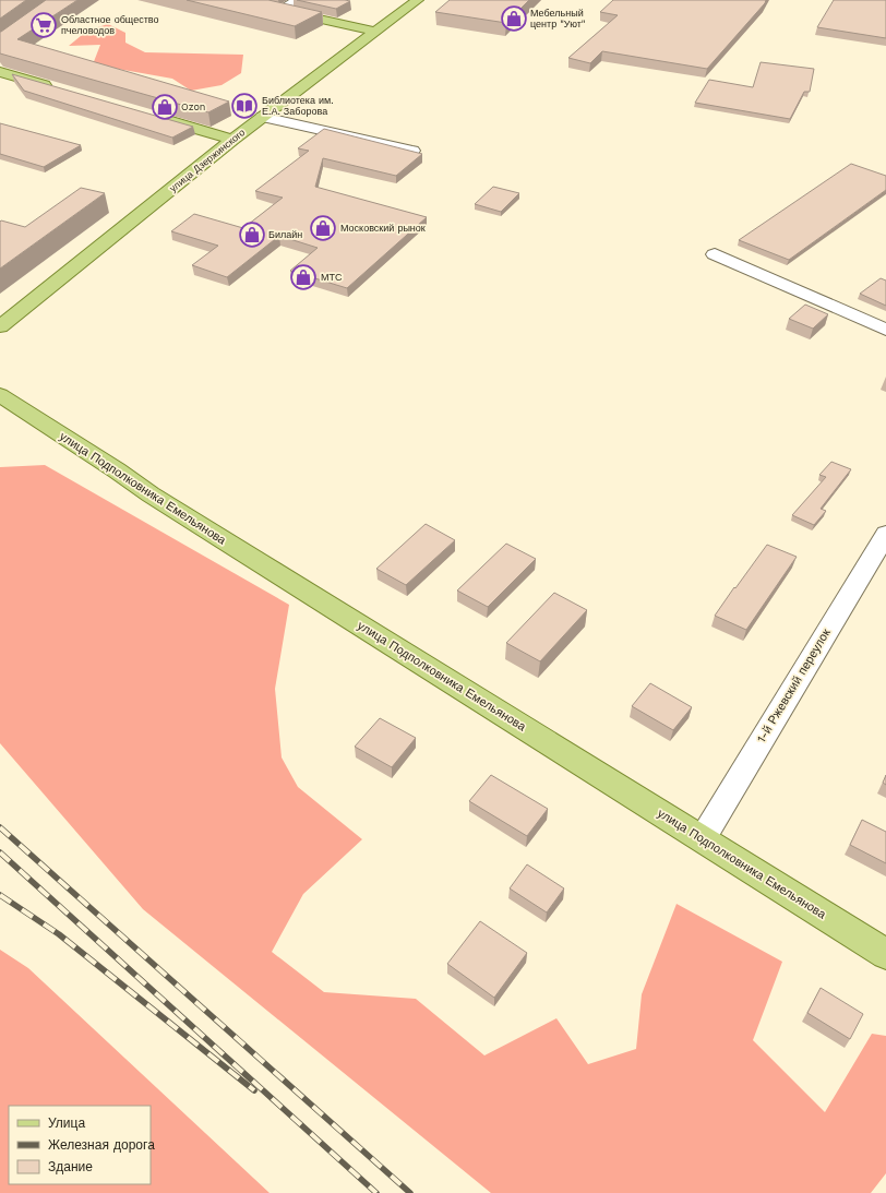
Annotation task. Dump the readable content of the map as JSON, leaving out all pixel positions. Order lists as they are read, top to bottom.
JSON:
{
  "streets": {
    "main road": ["улица Дзержинского", "улица Подполковника Емельянова"],
    "street": ["1-й Ржевский переулок"]
  },
  "crossings": [
    ["улица Подполковника Емельянова", "1-й Ржевский переулок"]
  ],
  "places": {
    "shop": [
      "Мебельный центр \"Уют\"",
      "Ozon",
      "Московский рынок",
      "Билайн",
      "МТС"
    ],
    "supermarket": ["Областное общество пчеловодов"],
    "library": ["Библиотека им. Е.А. Заборова"]
  },
  "legend": ["Улица", "Железная дорога", "Здание"]
}
